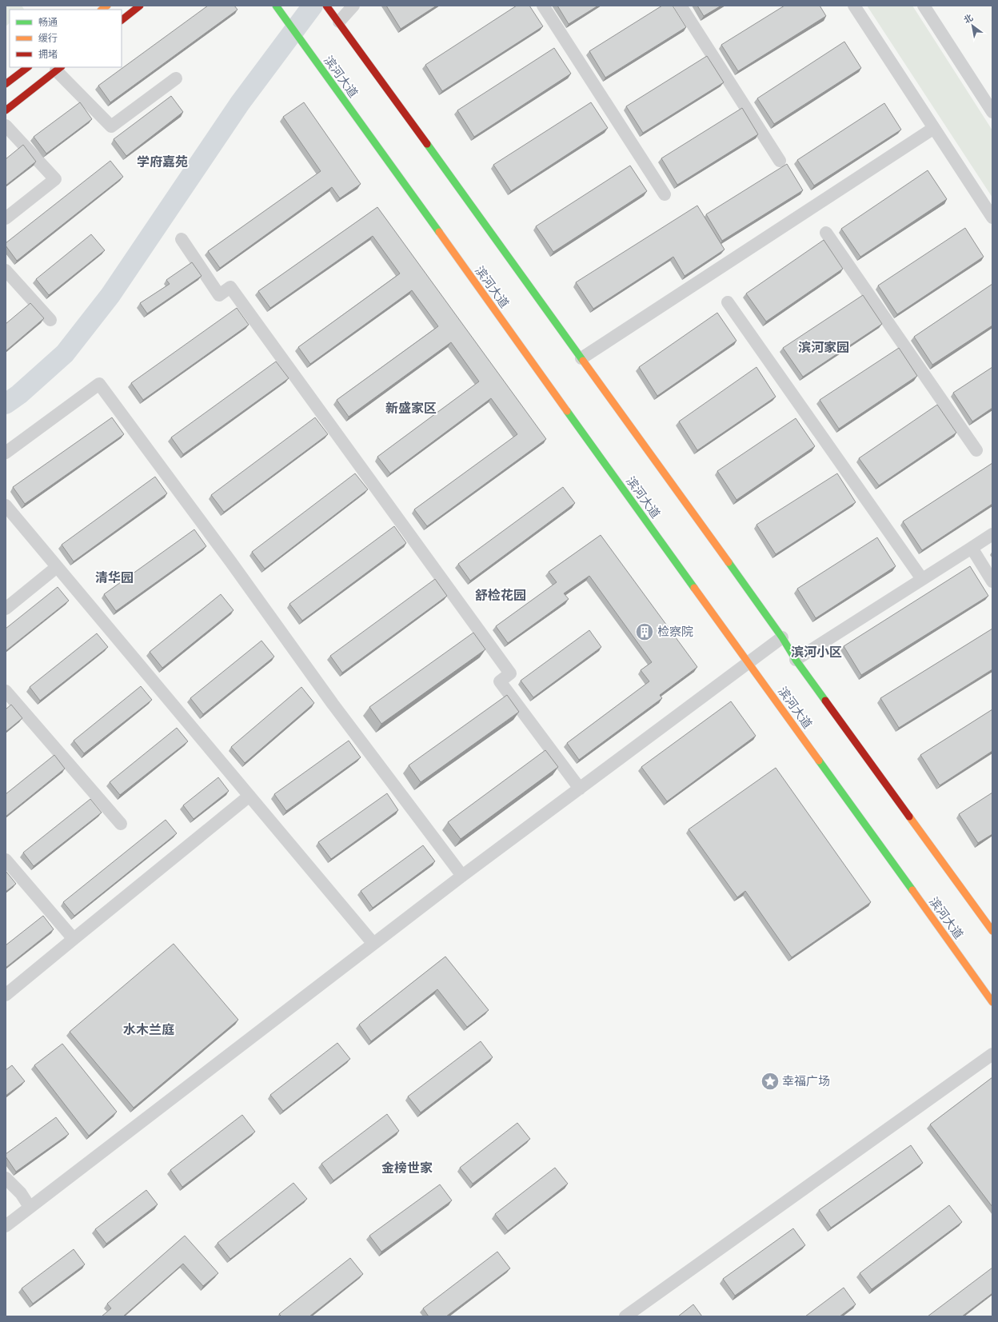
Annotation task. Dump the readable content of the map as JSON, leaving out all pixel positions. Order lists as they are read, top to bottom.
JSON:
{
  "streets": {
    "main road": ["滨河大道"]
  },
  "districts": [
    "学府嘉苑",
    "滨河家园",
    "新盛家区",
    "清华园",
    "舒检花园",
    "滨河小区",
    "水木兰庭",
    "金榜世家"
  ],
  "places": {
    "building": ["检察院"],
    "place": ["幸福广场"]
  },
  "legend": ["畅通", "缓行", "拥堵"],
  "north": "top left"
}
